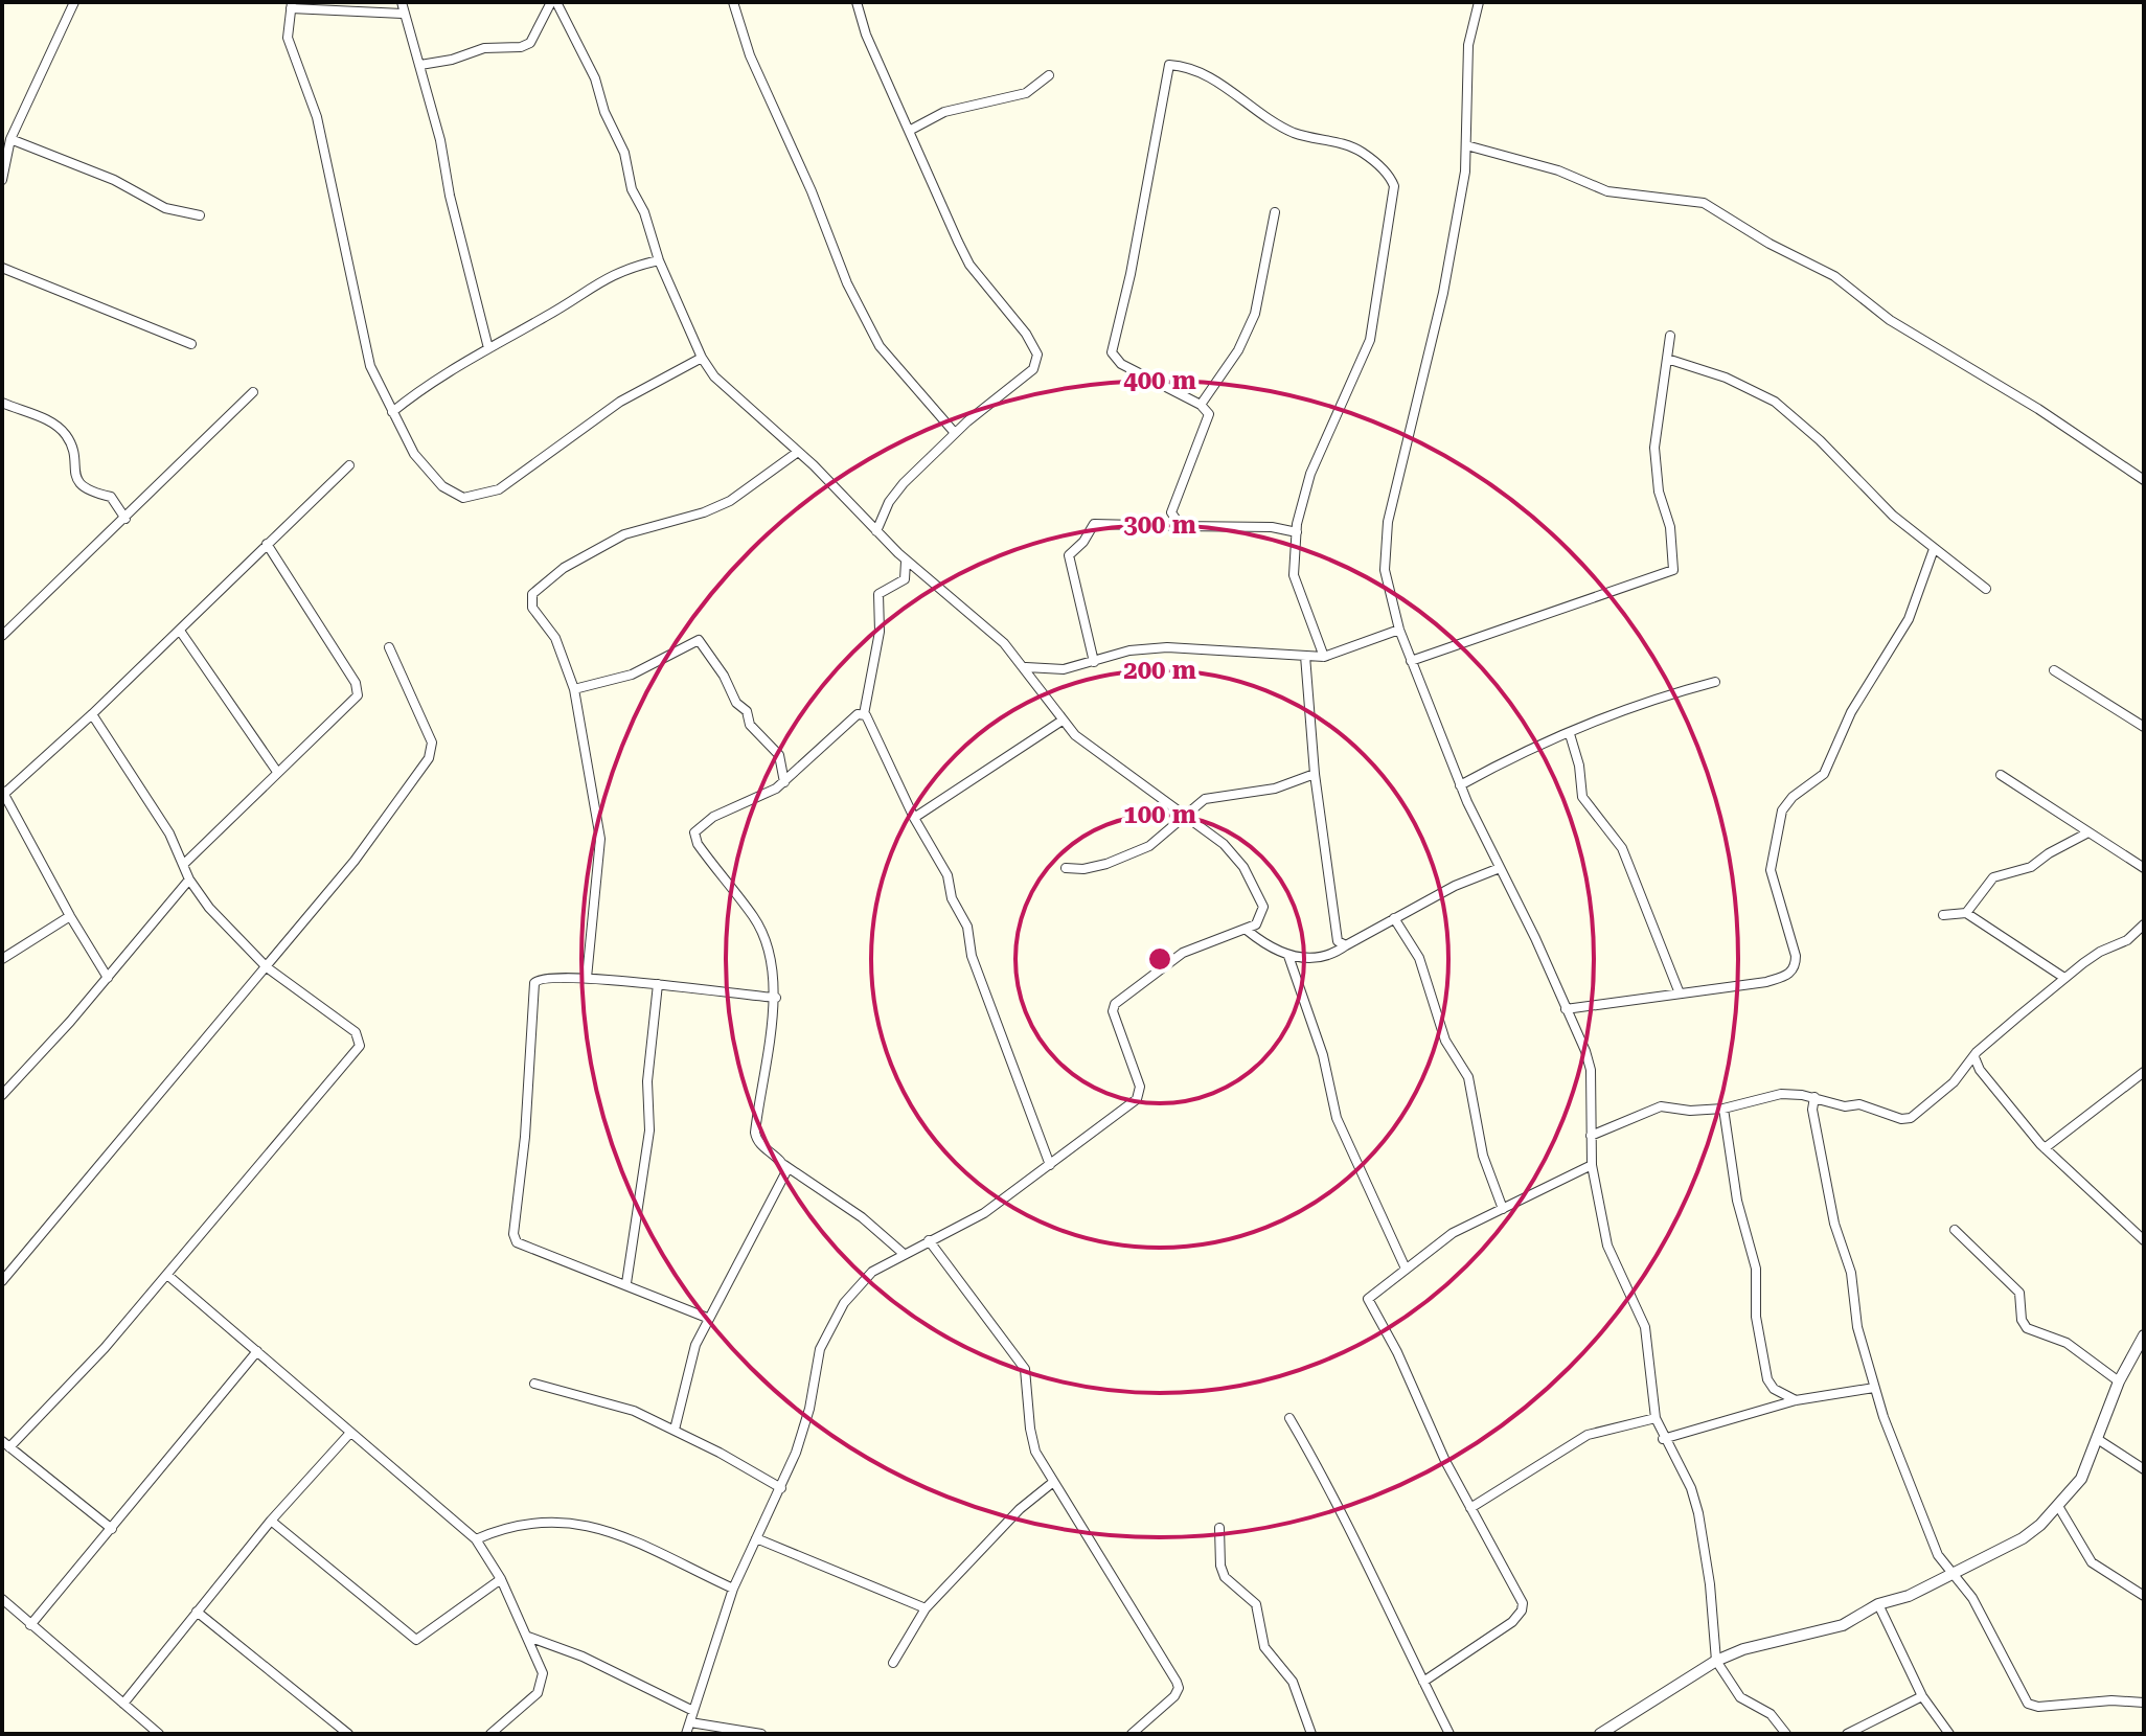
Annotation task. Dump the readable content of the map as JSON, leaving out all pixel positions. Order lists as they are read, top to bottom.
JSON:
{
  "rings": [
    "400 m",
    "300 m",
    "200 m",
    "100 m"
  ]
}
